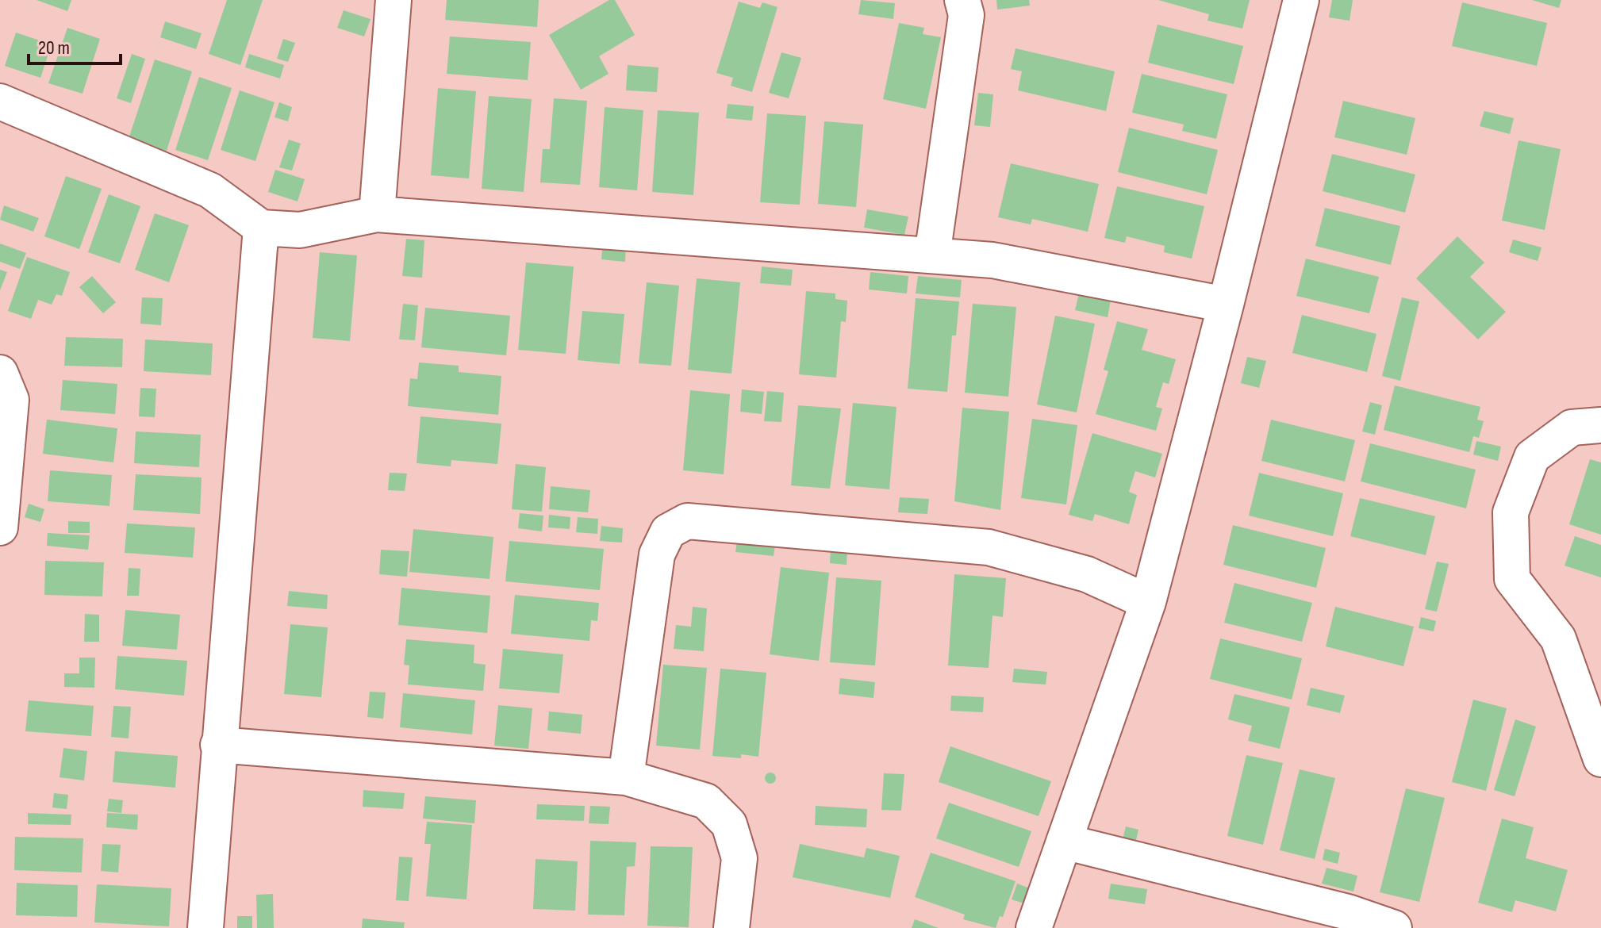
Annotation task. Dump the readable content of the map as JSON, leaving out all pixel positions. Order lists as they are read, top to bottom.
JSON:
{
  "scale_bar": "20 m"
}
